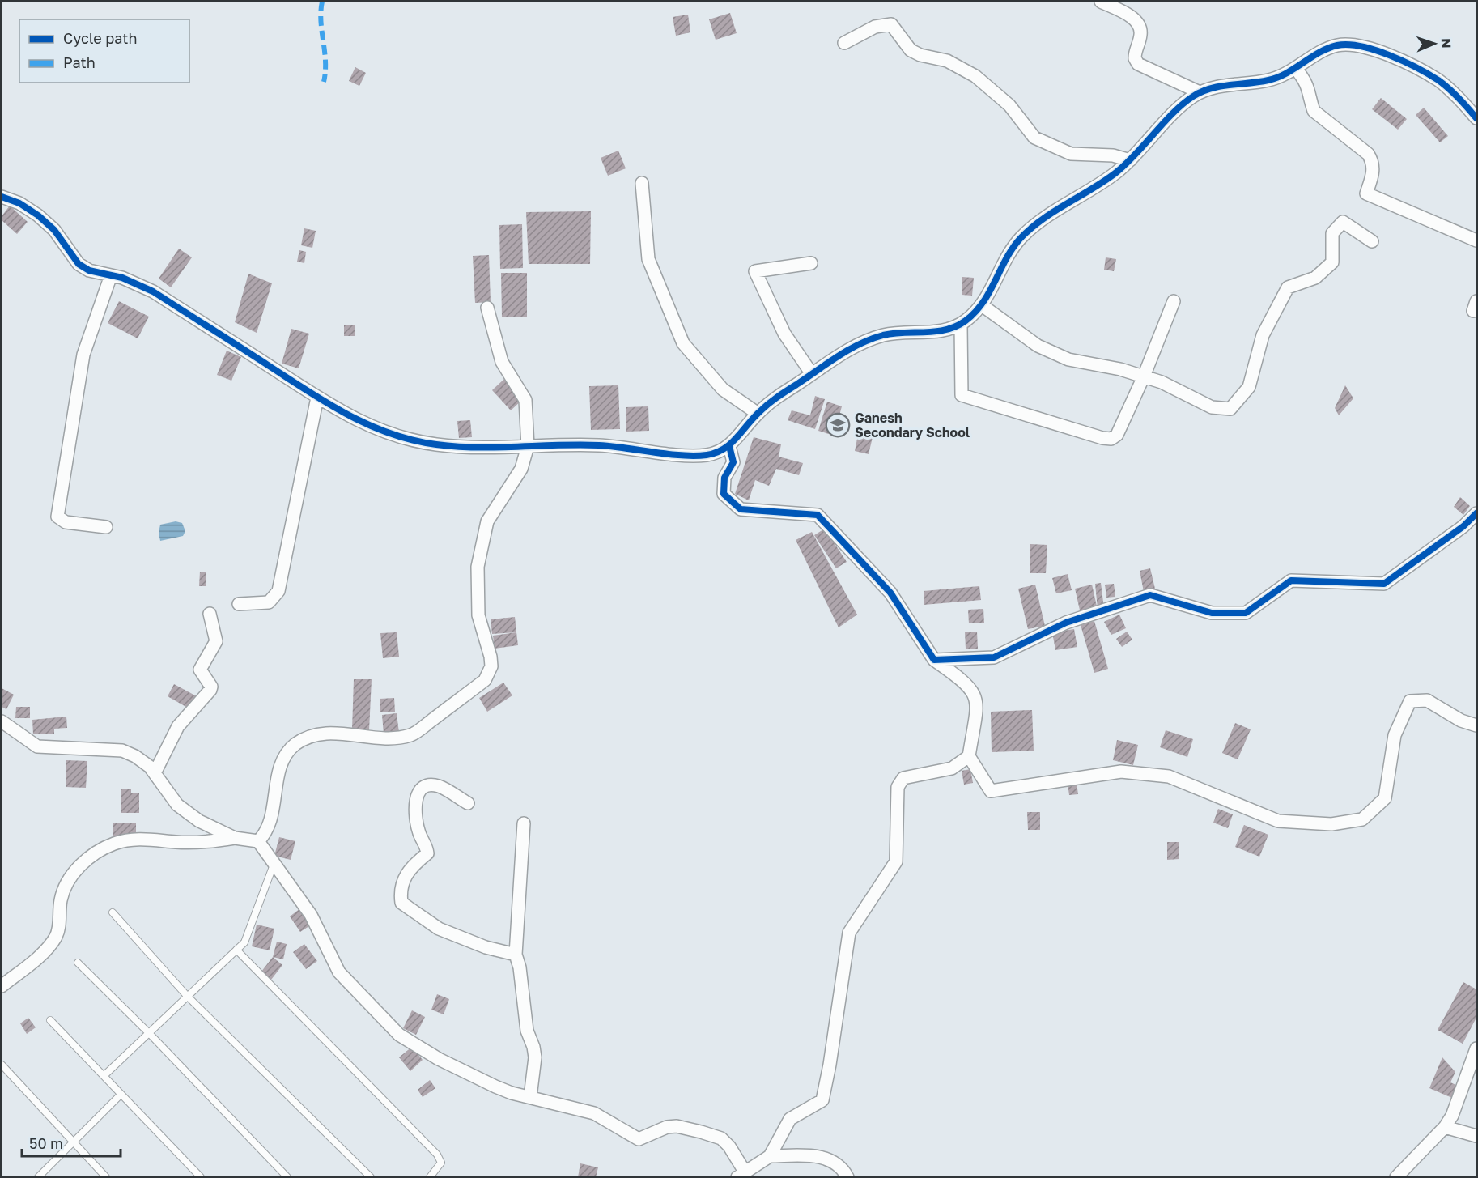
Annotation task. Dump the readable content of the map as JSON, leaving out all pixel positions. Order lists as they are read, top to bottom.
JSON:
{
  "places": {
    "school or university": ["Ganesh Secondary School"]
  },
  "legend": ["Cycle path", "Path"],
  "scale_bar": "50 m",
  "north": "right"
}
